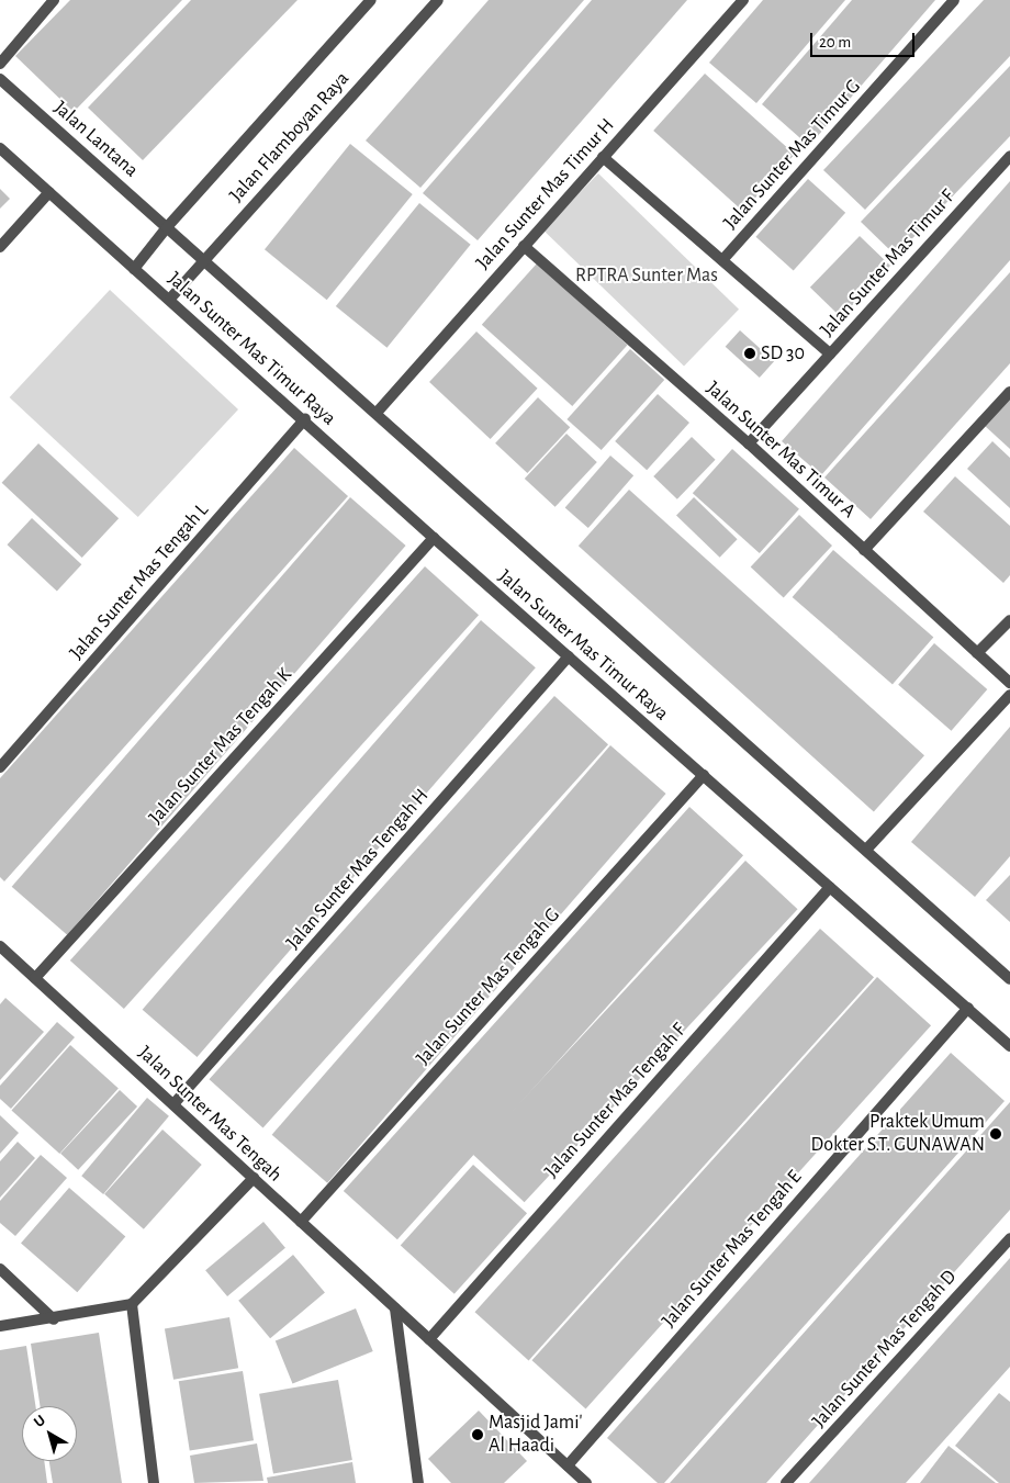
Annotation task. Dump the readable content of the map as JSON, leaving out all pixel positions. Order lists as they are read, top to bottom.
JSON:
{
  "streets": {
    "street": [
      "Jalan Flamboyan Raya",
      "Jalan Lantana",
      "Jalan Sunter Mas Timur G",
      "Jalan Sunter Mas Timur H",
      "Jalan Sunter Mas Timur F",
      "Jalan Sunter Mas Timur Raya",
      "Jalan Sunter Mas Timur A",
      "Jalan Sunter Mas Tengah L",
      "Jalan Sunter Mas Tengah K",
      "Jalan Sunter Mas Tengah H",
      "Jalan Sunter Mas Tengah G",
      "Jalan Sunter Mas Tengah F",
      "Jalan Sunter Mas Tengah",
      "Jalan Sunter Mas Tengah E",
      "Jalan Sunter Mas Tengah D"
    ]
  },
  "crossings": [
    ["Jalan Flamboyan Raya", "Jalan Lantana"],
    ["Jalan Flamboyan Raya", "Jalan Sunter Mas Timur Raya"],
    ["Jalan Lantana", "Jalan Sunter Mas Timur Raya"],
    ["Jalan Sunter Mas Timur G", "Jalan Sunter Mas Timur H"],
    ["Jalan Sunter Mas Timur G", "Jalan Sunter Mas Timur F"],
    ["Jalan Sunter Mas Timur H", "Jalan Sunter Mas Timur Raya"],
    ["Jalan Sunter Mas Timur H", "Jalan Sunter Mas Timur A"],
    ["Jalan Sunter Mas Timur F", "Jalan Sunter Mas Timur A"],
    ["Jalan Sunter Mas Timur Raya", "Jalan Sunter Mas Tengah L"],
    ["Jalan Sunter Mas Timur Raya", "Jalan Sunter Mas Tengah K"],
    ["Jalan Sunter Mas Timur Raya", "Jalan Sunter Mas Tengah H"],
    ["Jalan Sunter Mas Timur Raya", "Jalan Sunter Mas Tengah G"],
    ["Jalan Sunter Mas Timur Raya", "Jalan Sunter Mas Tengah F"],
    ["Jalan Sunter Mas Timur Raya", "Jalan Sunter Mas Tengah E"],
    ["Jalan Sunter Mas Tengah K", "Jalan Sunter Mas Tengah"],
    ["Jalan Sunter Mas Tengah H", "Jalan Sunter Mas Tengah"],
    ["Jalan Sunter Mas Tengah G", "Jalan Sunter Mas Tengah"],
    ["Jalan Sunter Mas Tengah F", "Jalan Sunter Mas Tengah"],
    ["Jalan Sunter Mas Tengah", "Jalan Sunter Mas Tengah E"]
  ],
  "parks": ["RPTRA Sunter Mas"],
  "places": ["SD 30", "Praktek Umum Dokter S.T. GUNAWAN", "Masjid Jami' Al Haadi"],
  "scale_bar": "20 m",
  "north": "top left"
}
